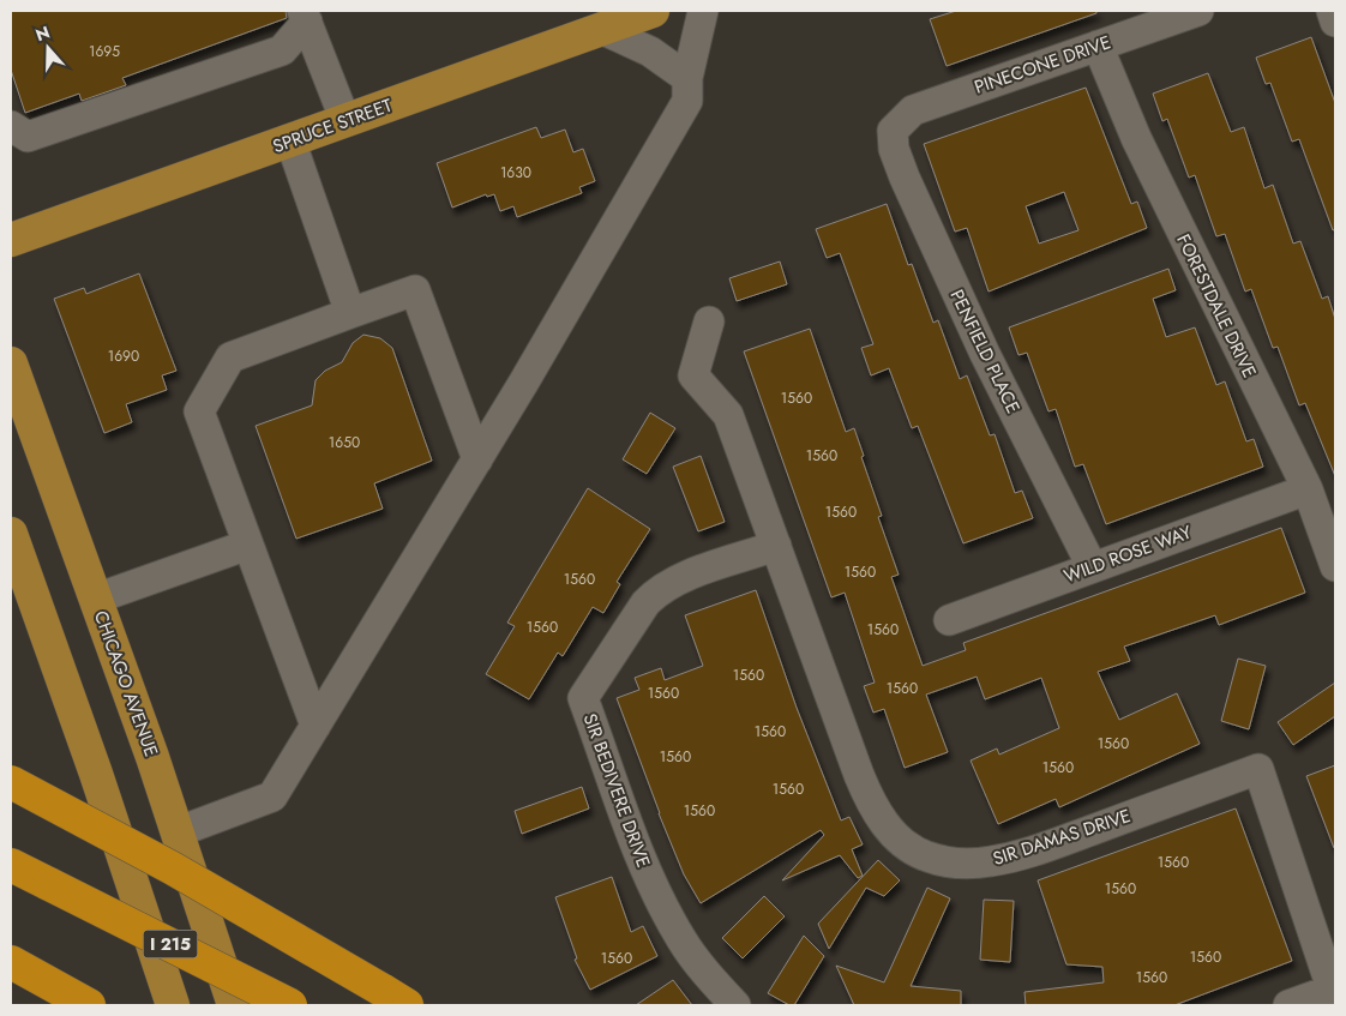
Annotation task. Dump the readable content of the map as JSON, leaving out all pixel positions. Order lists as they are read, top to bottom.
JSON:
{
  "streets": {
    "highway": ["I 215"],
    "main road": ["SPRUCE STREET", "CHICAGO AVENUE"],
    "lane": [
      "PINECONE DRIVE",
      "FORESTDALE DRIVE",
      "PENFIELD PLACE",
      "WILD ROSE WAY",
      "SIR BEDIVERE DRIVE",
      "SIR DAMAS DRIVE"
    ]
  },
  "crossings": [
    ["PINECONE DRIVE", "FORESTDALE DRIVE"],
    ["PINECONE DRIVE", "PENFIELD PLACE"],
    ["FORESTDALE DRIVE", "WILD ROSE WAY"],
    ["PENFIELD PLACE", "WILD ROSE WAY"],
    ["SIR BEDIVERE DRIVE", "SIR DAMAS DRIVE"]
  ],
  "house_numbers": [
    "1695",
    "1630",
    "1690",
    "1560",
    "1650",
    "1560",
    "1560",
    "1560",
    "1560",
    "1560",
    "1560",
    "1560",
    "1560",
    "1560",
    "1560",
    "1560",
    "1560",
    "1560",
    "1560",
    "1560",
    "1560",
    "1560",
    "1560",
    "1560",
    "1560"
  ],
  "north": "top"
}
